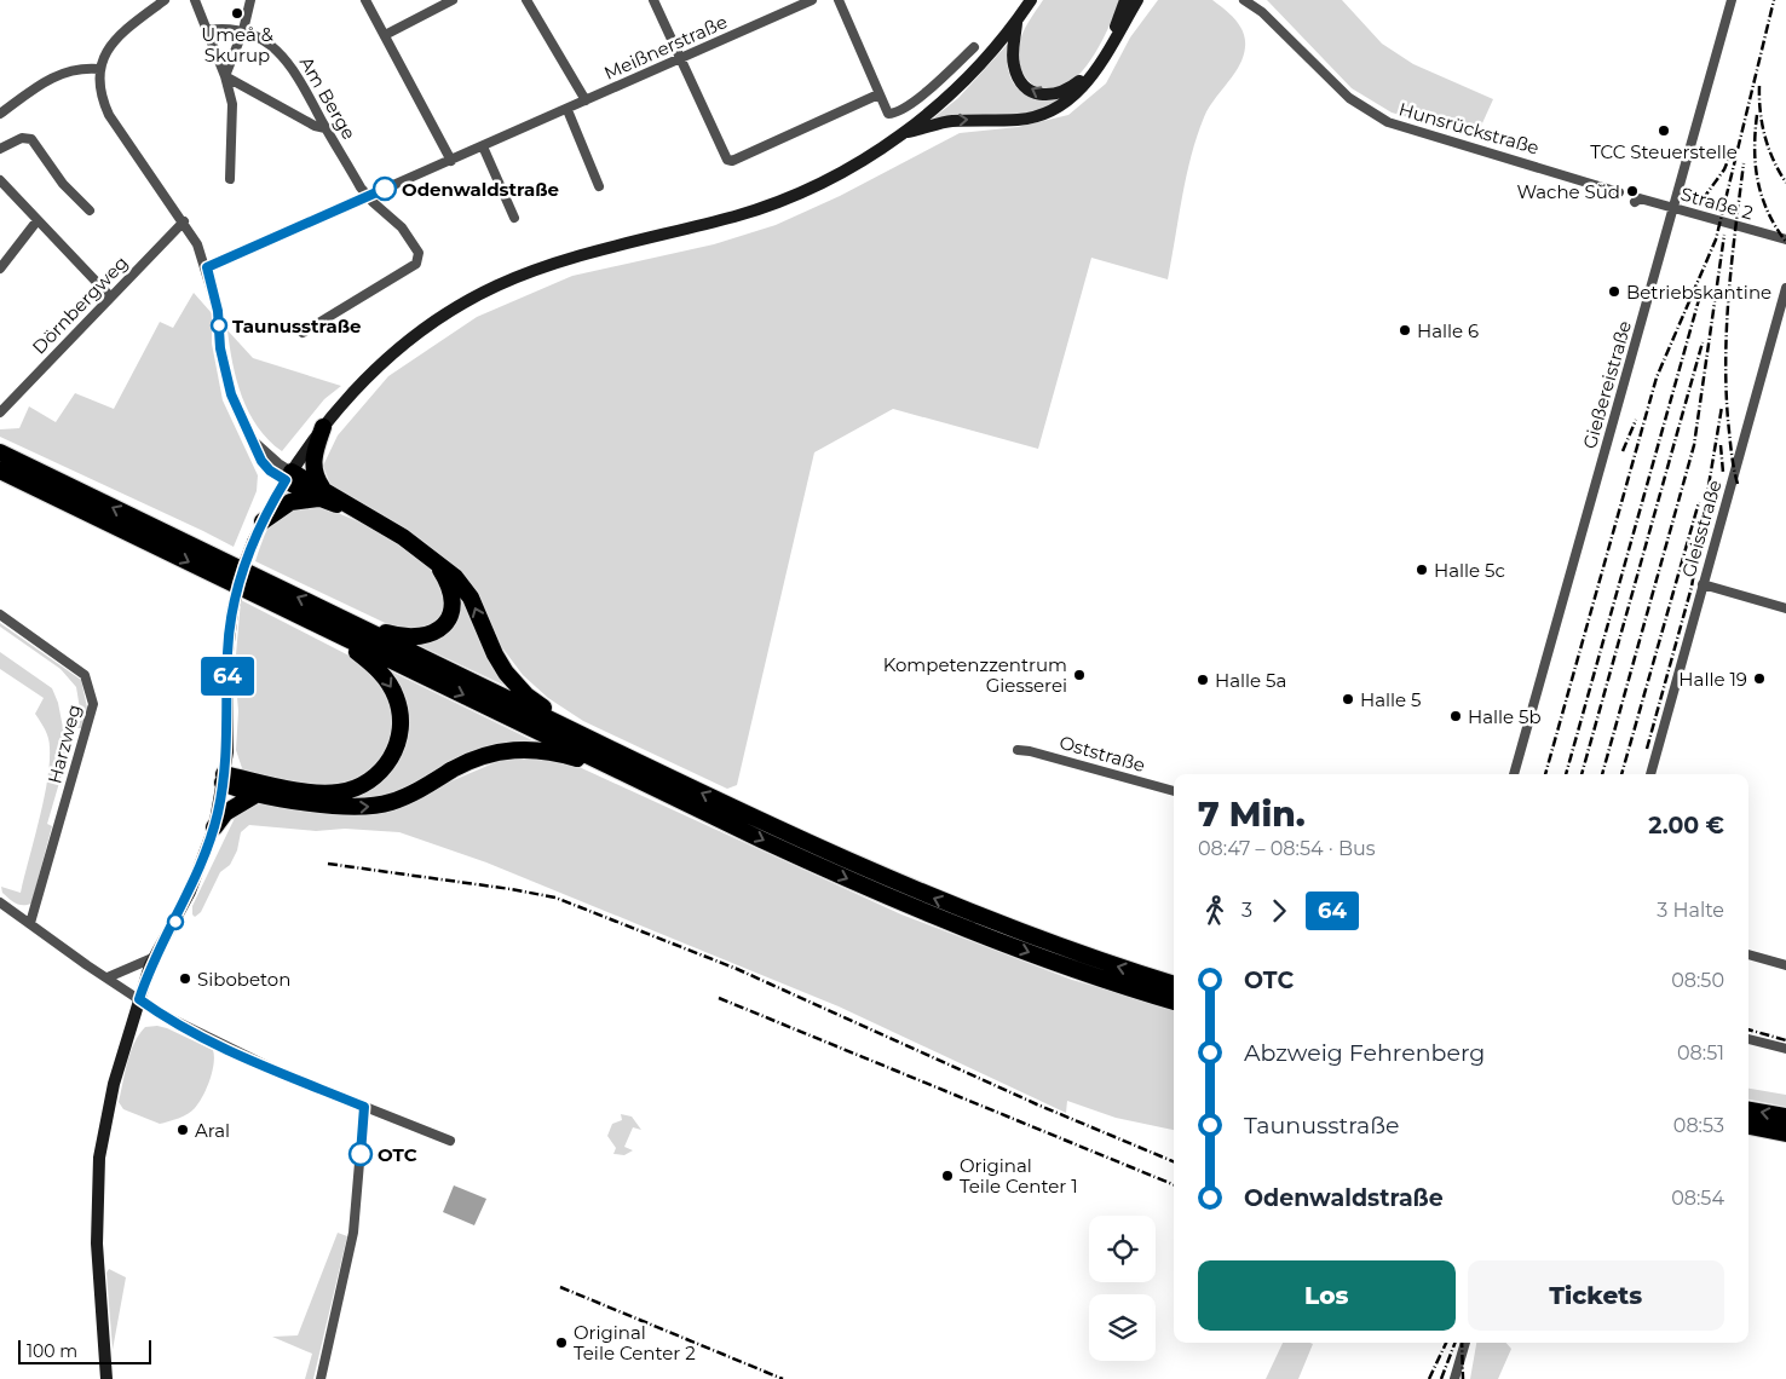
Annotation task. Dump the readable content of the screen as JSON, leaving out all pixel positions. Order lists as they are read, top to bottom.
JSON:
{
  "streets": {
    "street": [
      "Meißnerstraße",
      "Am Berge",
      "Hunsrückstraße",
      "Straße 2",
      "Dörnbergweg",
      "Gießereistraße",
      "Gleisstraße",
      "Harzweg",
      "Oststraße"
    ]
  },
  "crossings": [
    ["Meißnerstraße", "Am Berge"],
    ["Hunsrückstraße", "Straße 2"],
    ["Straße 2", "Gießereistraße"]
  ],
  "places": [
    "Umeå & Skurup",
    "TCC Steuerstelle",
    "Odenwaldstraße",
    "Wache Süd",
    "Betriebskantine",
    "Taunusstraße",
    "Halle 6",
    "Halle 5c",
    "Kompetenzzentrum Giesserei",
    "Halle 19",
    "Halle 5a",
    "Halle 5",
    "Halle 5b",
    "Sibobeton",
    "Aral",
    "OTC",
    "Original Teile Center 1",
    "Original Teile Center 2"
  ],
  "lines": ["bus line 64"],
  "scale_bar": "100 m",
  "page": {
    "on_map": "64",
    "heading": ["7 Min.", "08:47 – 08:54 · Bus", "2.00 €"],
    "legs": ["3", "64", "3 Halte"],
    "list": [
      {
        "name": "OTC",
        "value": "08:50"
      },
      {
        "name": "Abzweig Fehrenberg",
        "value": "08:51"
      },
      {
        "name": "Taunusstraße",
        "value": "08:53"
      },
      {
        "name": "Odenwaldstraße",
        "value": "08:54"
      }
    ],
    "buttons": ["Los", "Tickets"],
    "scale": "100 m"
  }
}
